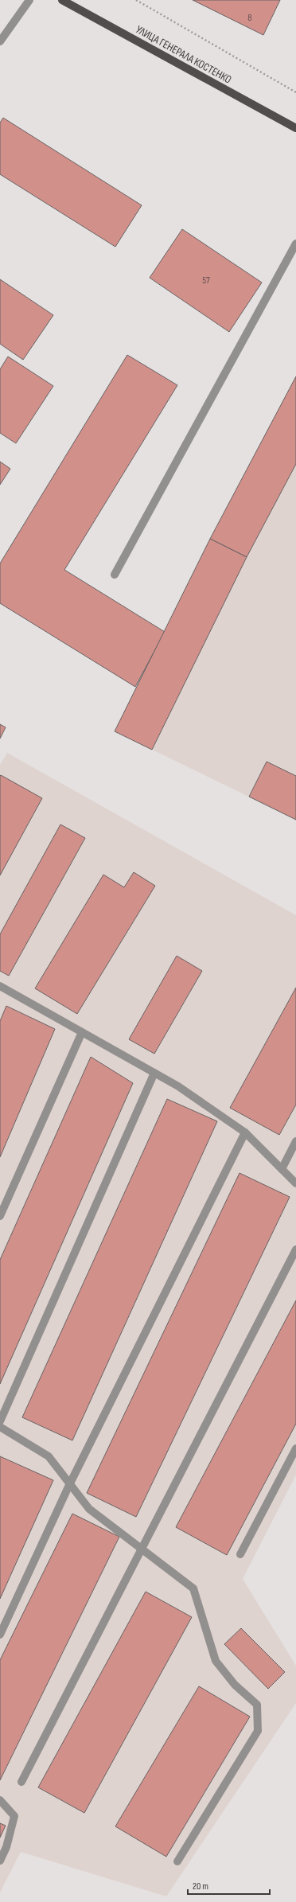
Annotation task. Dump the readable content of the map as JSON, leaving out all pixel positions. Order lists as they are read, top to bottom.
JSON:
{
  "streets": {
    "main road": ["УЛИЦА ГЕНЕРАЛА КОСТЕНКО"]
  },
  "house_numbers": ["8", "57"],
  "scale_bar": "20 m"
}
